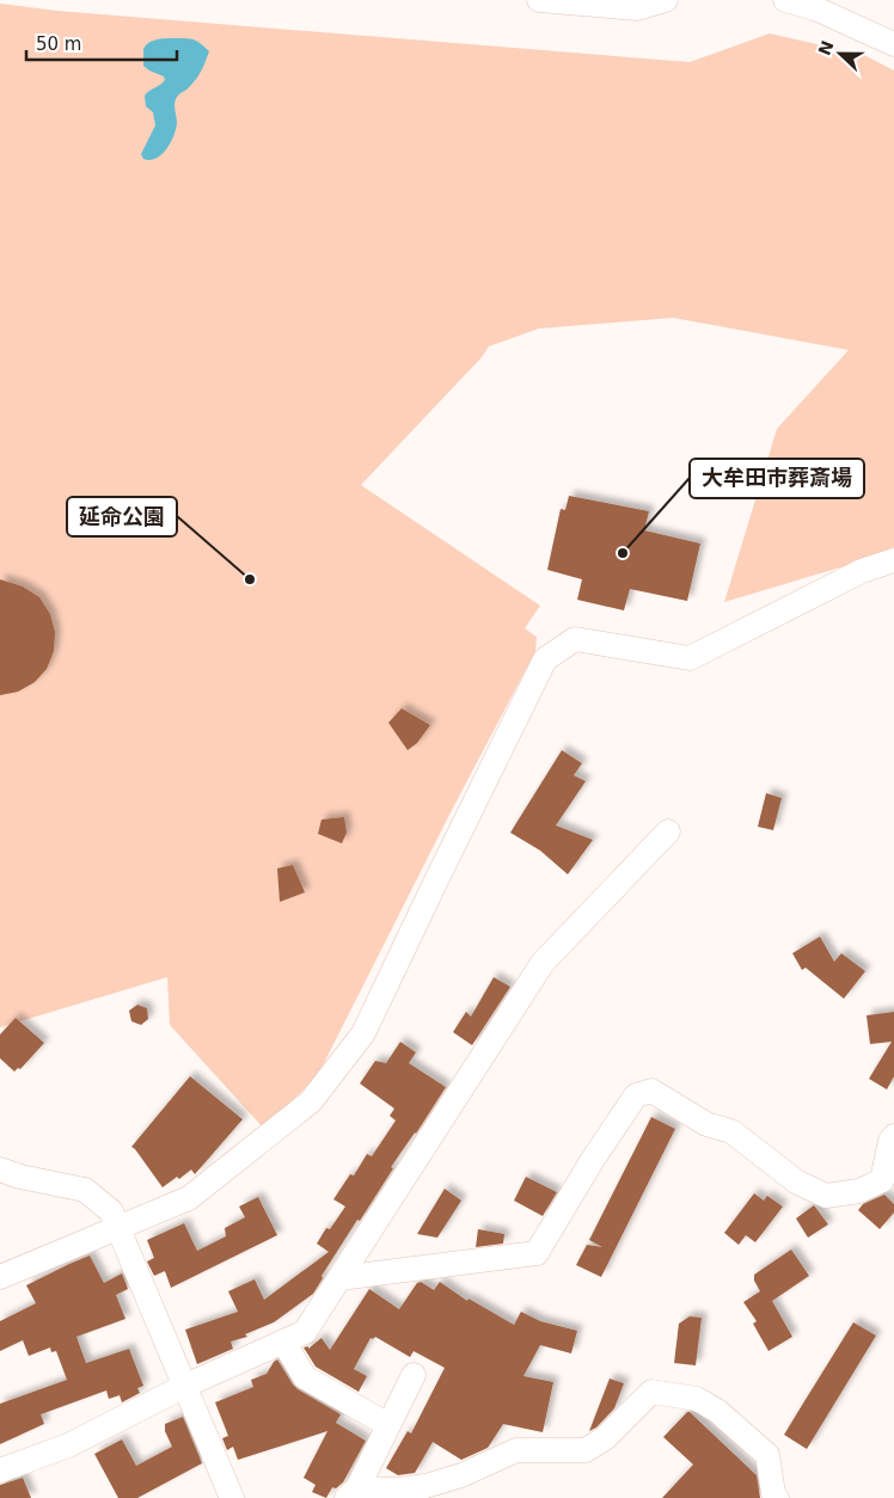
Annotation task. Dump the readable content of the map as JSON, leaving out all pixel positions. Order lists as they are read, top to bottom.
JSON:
{
  "places": ["大牟田市葬斎場", "延命公園"],
  "scale_bar": "50 m",
  "north": "left"
}
